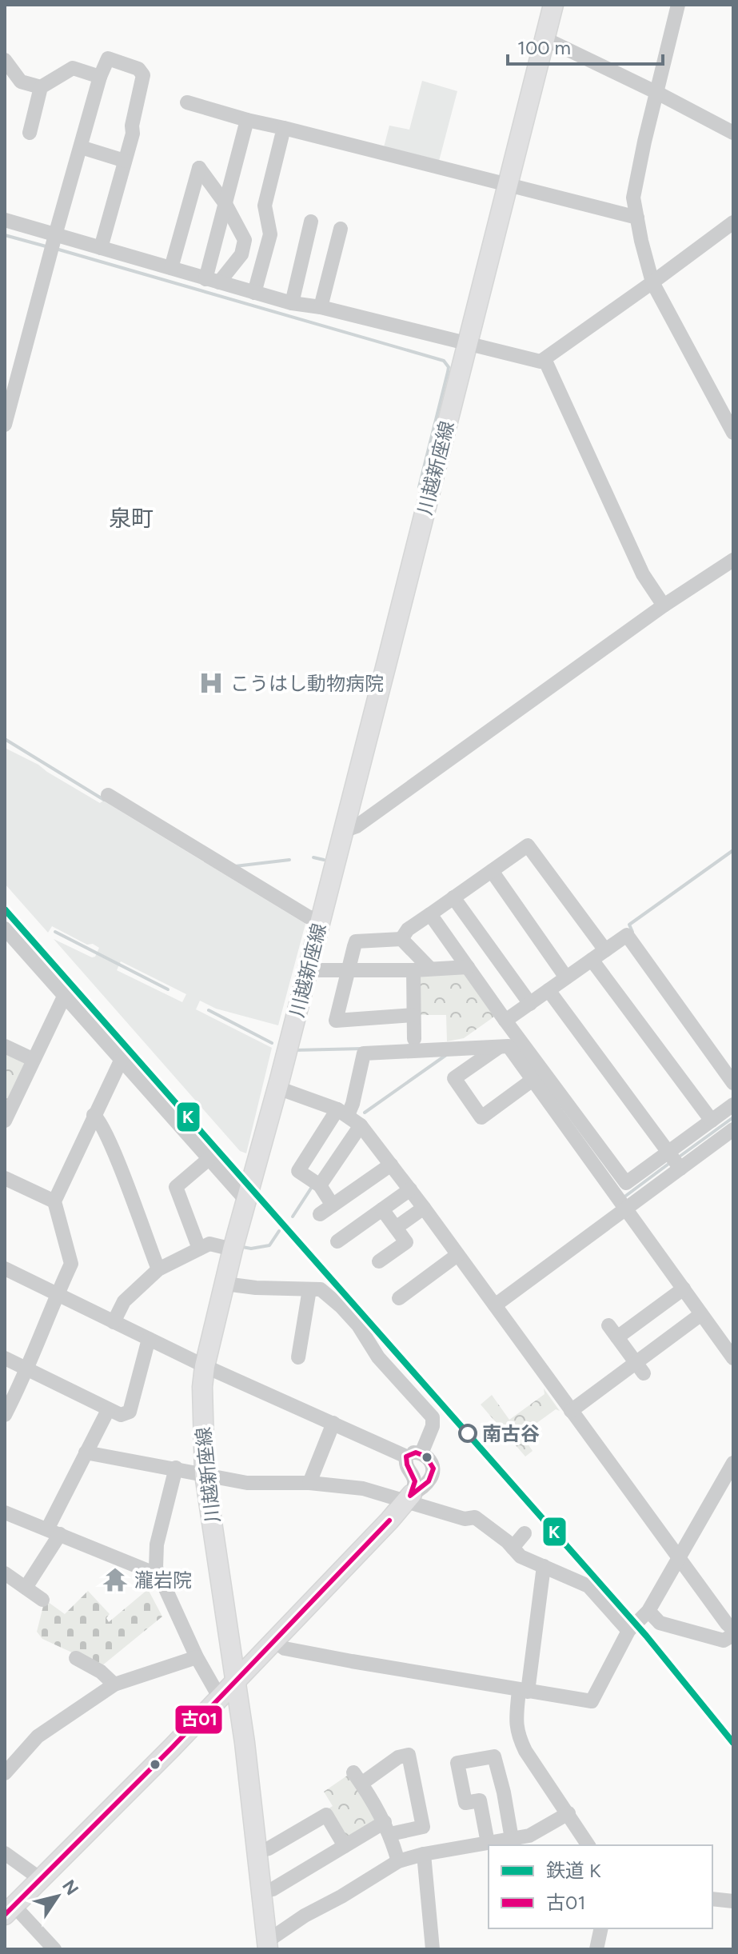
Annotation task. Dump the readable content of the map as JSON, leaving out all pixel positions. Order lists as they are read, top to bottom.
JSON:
{
  "streets": {
    "main road": ["川越新座線"]
  },
  "districts": ["泉町"],
  "places": {
    "hospital": ["こうはし動物病院"],
    "other": ["南古谷"],
    "temple": ["瀧岩院"]
  },
  "lines": ["rail line K", "transit line 古01"],
  "legend": ["鉄道 K", "古01"],
  "scale_bar": "100 m",
  "north": "top right"
}
